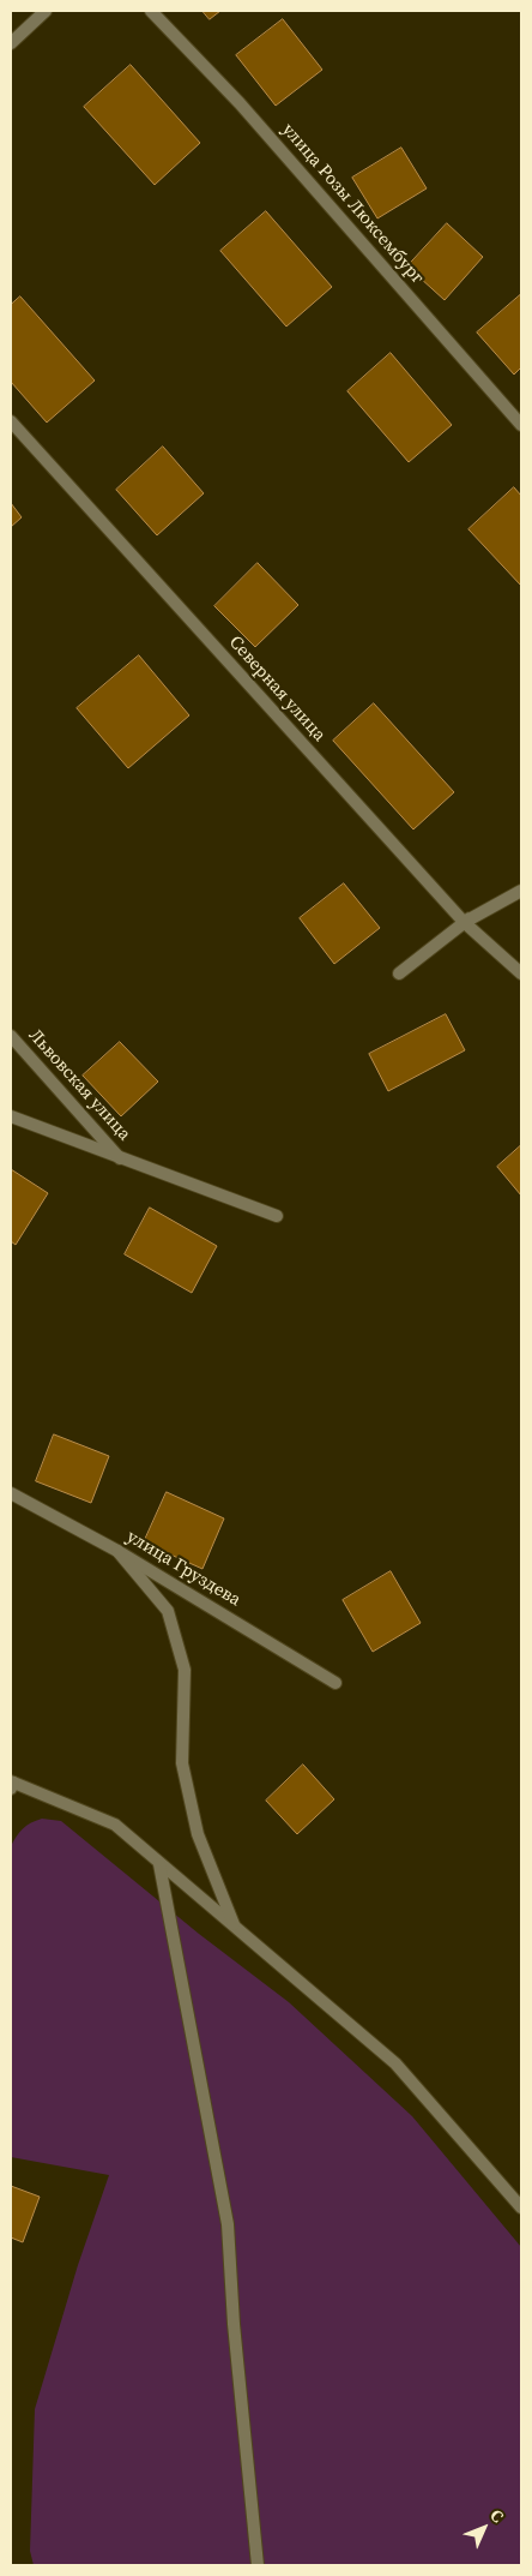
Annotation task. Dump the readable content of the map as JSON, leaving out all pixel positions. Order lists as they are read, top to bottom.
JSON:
{
  "streets": {
    "street": [
      "улица Розы Люксембург",
      "Северная улица",
      "Львовская улица",
      "улица Груздева"
    ]
  },
  "north": "top right"
}
